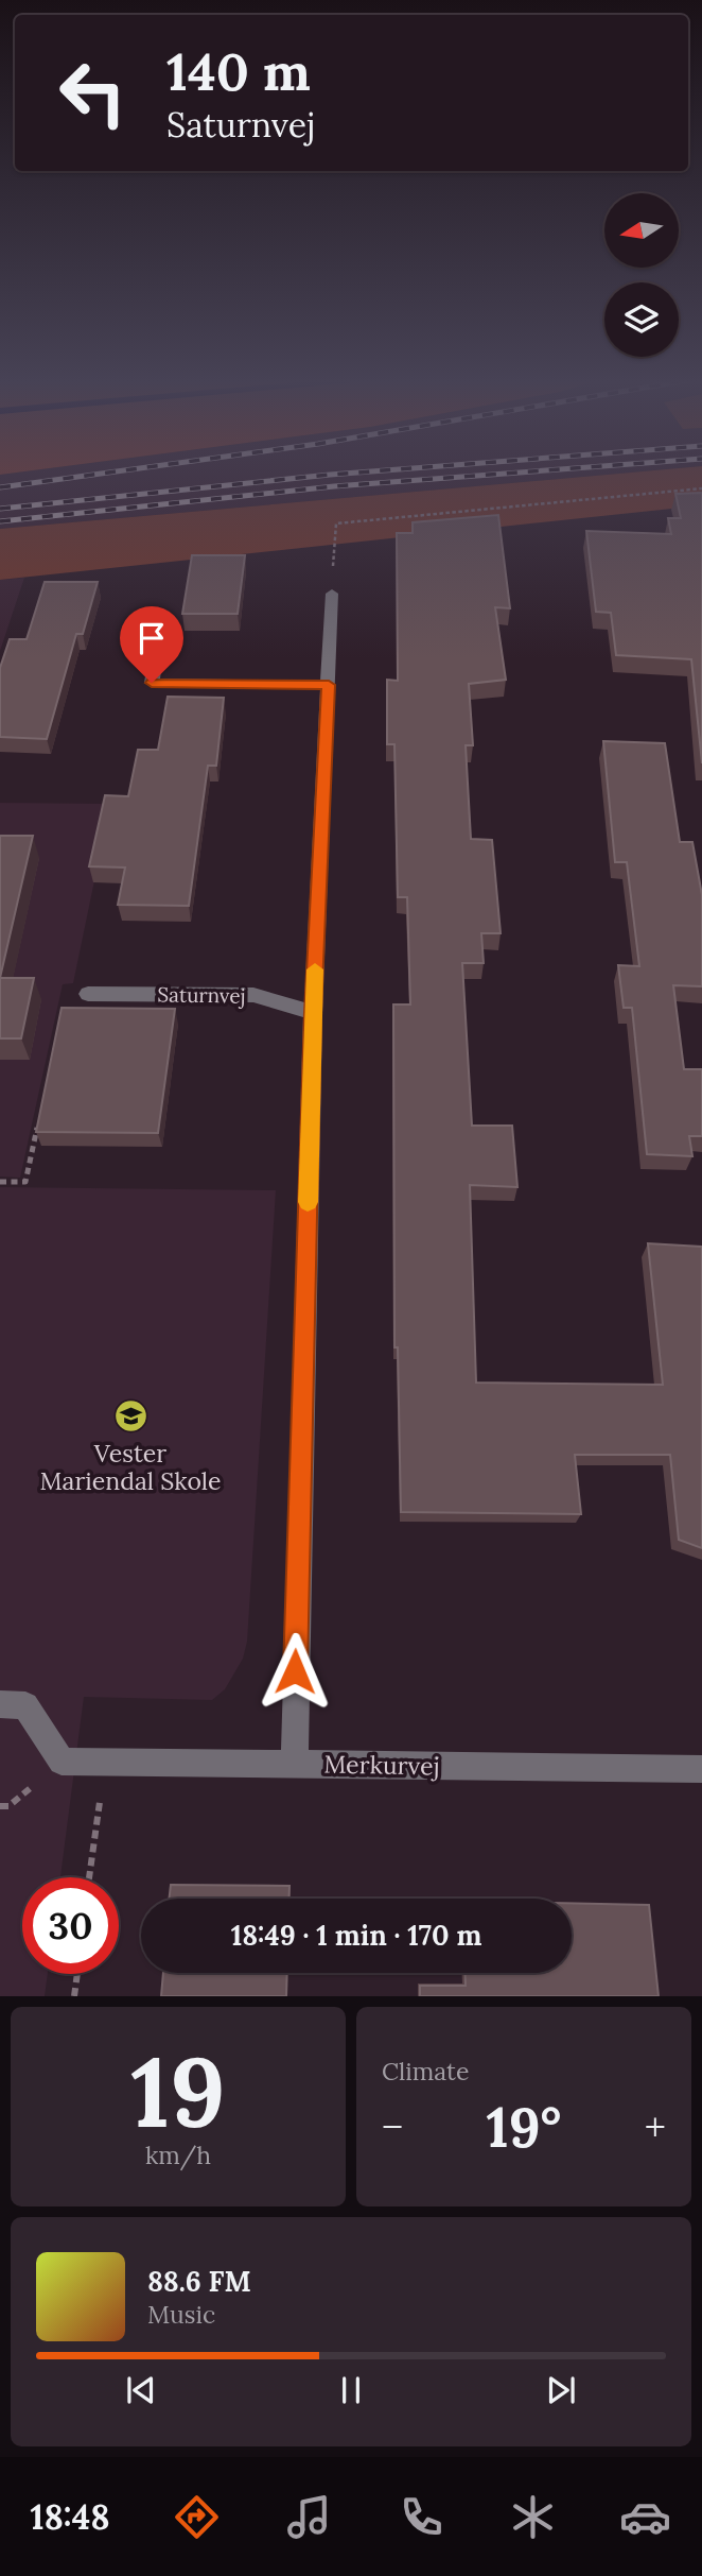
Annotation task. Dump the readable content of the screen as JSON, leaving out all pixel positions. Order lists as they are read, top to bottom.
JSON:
{
  "streets": {
    "street": ["Saturnvej", "Merkurvej"]
  },
  "places": {
    "school or university": ["Vester Mariendal Skole"]
  },
  "north": "left",
  "page": {
    "turn": ["140 m", "Saturnvej"],
    "limit": "30",
    "trip": "18:49 · 1 min · 170 m",
    "tile": [
      ["19", "km/h"],
      "Climate"
    ],
    "heat": ["−", "19°", "+"],
    "song": ["88.6 FM", "Music"],
    "tabs": "18:48"
  }
}
